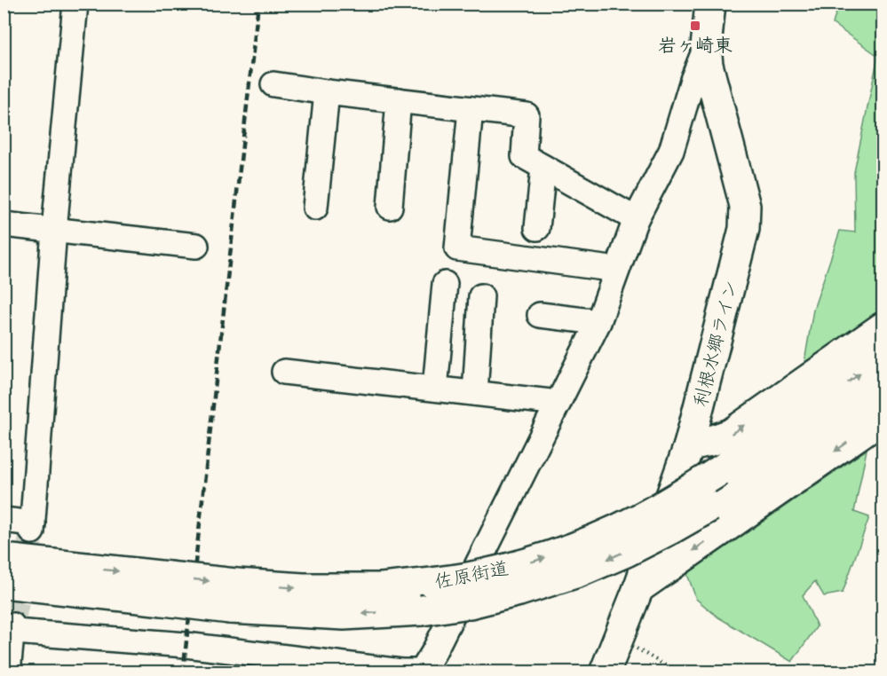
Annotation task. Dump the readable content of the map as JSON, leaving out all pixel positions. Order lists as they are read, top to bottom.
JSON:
{
  "streets": {
    "highway": ["利根水郷ライン", "佐原街道"]
  },
  "places": {
    "transit": ["岩ヶ崎東"]
  }
}
